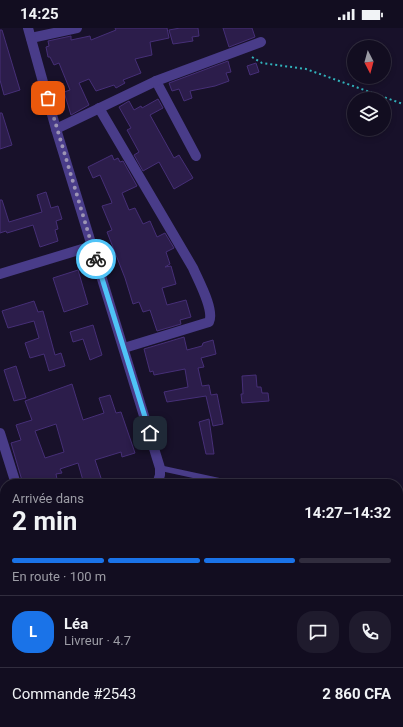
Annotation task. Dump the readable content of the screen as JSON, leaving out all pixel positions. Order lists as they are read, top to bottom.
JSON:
{
  "north": "bottom",
  "page": {
    "status": "14:25",
    "heading": ["2 min", "Arrivée dans", "14:27–14:32"],
    "panel": [
      "Léa",
      "Livreur · 4.7",
      "Commande #2543",
      "2 860 CFA"
    ],
    "bar": "En route · 100 m",
    "round": "L"
  }
}
